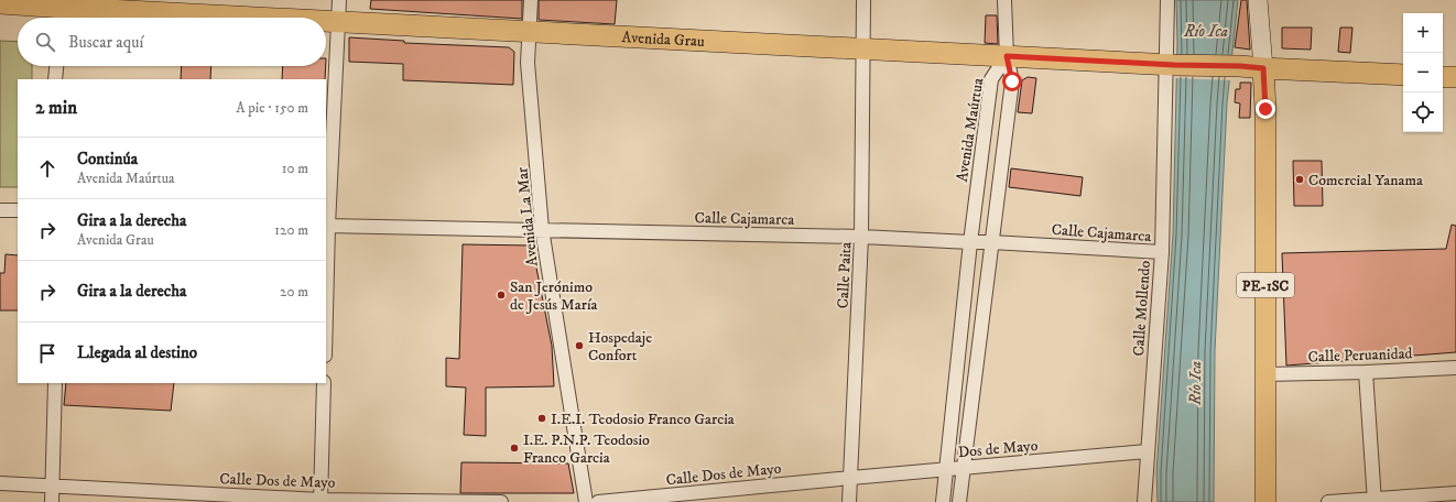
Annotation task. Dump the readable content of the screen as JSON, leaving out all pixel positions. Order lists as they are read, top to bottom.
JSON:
{
  "streets": {
    "main road": ["Avenida Grau", "PE-1SC"],
    "street": [
      "Avenida Maúrtua",
      "Avenida La Mar",
      "Calle Cajamarca",
      "Calle Paita",
      "Calle Mollendo",
      "Calle Peruanidad",
      "Dos de Mayo",
      "Calle Dos de Mayo"
    ]
  },
  "crossings": [
    ["Avenida Grau", "Avenida Maúrtua"],
    ["Avenida Grau", "Avenida La Mar"],
    ["Avenida Grau", "Calle Paita"],
    ["Avenida Grau", "PE-1SC"],
    ["Avenida Grau", "Calle Mollendo"],
    ["Avenida Maúrtua", "Calle Cajamarca"],
    ["Avenida Maúrtua", "Dos de Mayo"],
    ["Avenida La Mar", "Calle Cajamarca"],
    ["Calle Cajamarca", "Calle Paita"],
    ["Calle Cajamarca", "Calle Mollendo"],
    ["Calle Paita", "Dos de Mayo"],
    ["Calle Paita", "Calle Dos de Mayo"],
    ["PE-1SC", "Calle Peruanidad"],
    ["Calle Mollendo", "Dos de Mayo"],
    ["Dos de Mayo", "Calle Dos de Mayo"]
  ],
  "water": ["Río Ica"],
  "places": [
    "Comercial Yanama",
    "San Jerónimo de Jesús María",
    "Hospedaje Confort",
    "I.E.I. Teodosio Franco Garcia",
    "I.E. P.N.P. Teodosio Franco Garcia"
  ],
  "page": {
    "map_buttons": ["+", "−"],
    "search": "Buscar aquí",
    "heading": ["2 min", "A pie · 150 m"],
    "list": [
      ["Continúa", "Avenida Maúrtua", "10 m"],
      ["Gira a la derecha", "Avenida Grau", "120 m"],
      ["Gira a la derecha", "20 m"],
      "Llegada al destino"
    ]
  }
}
